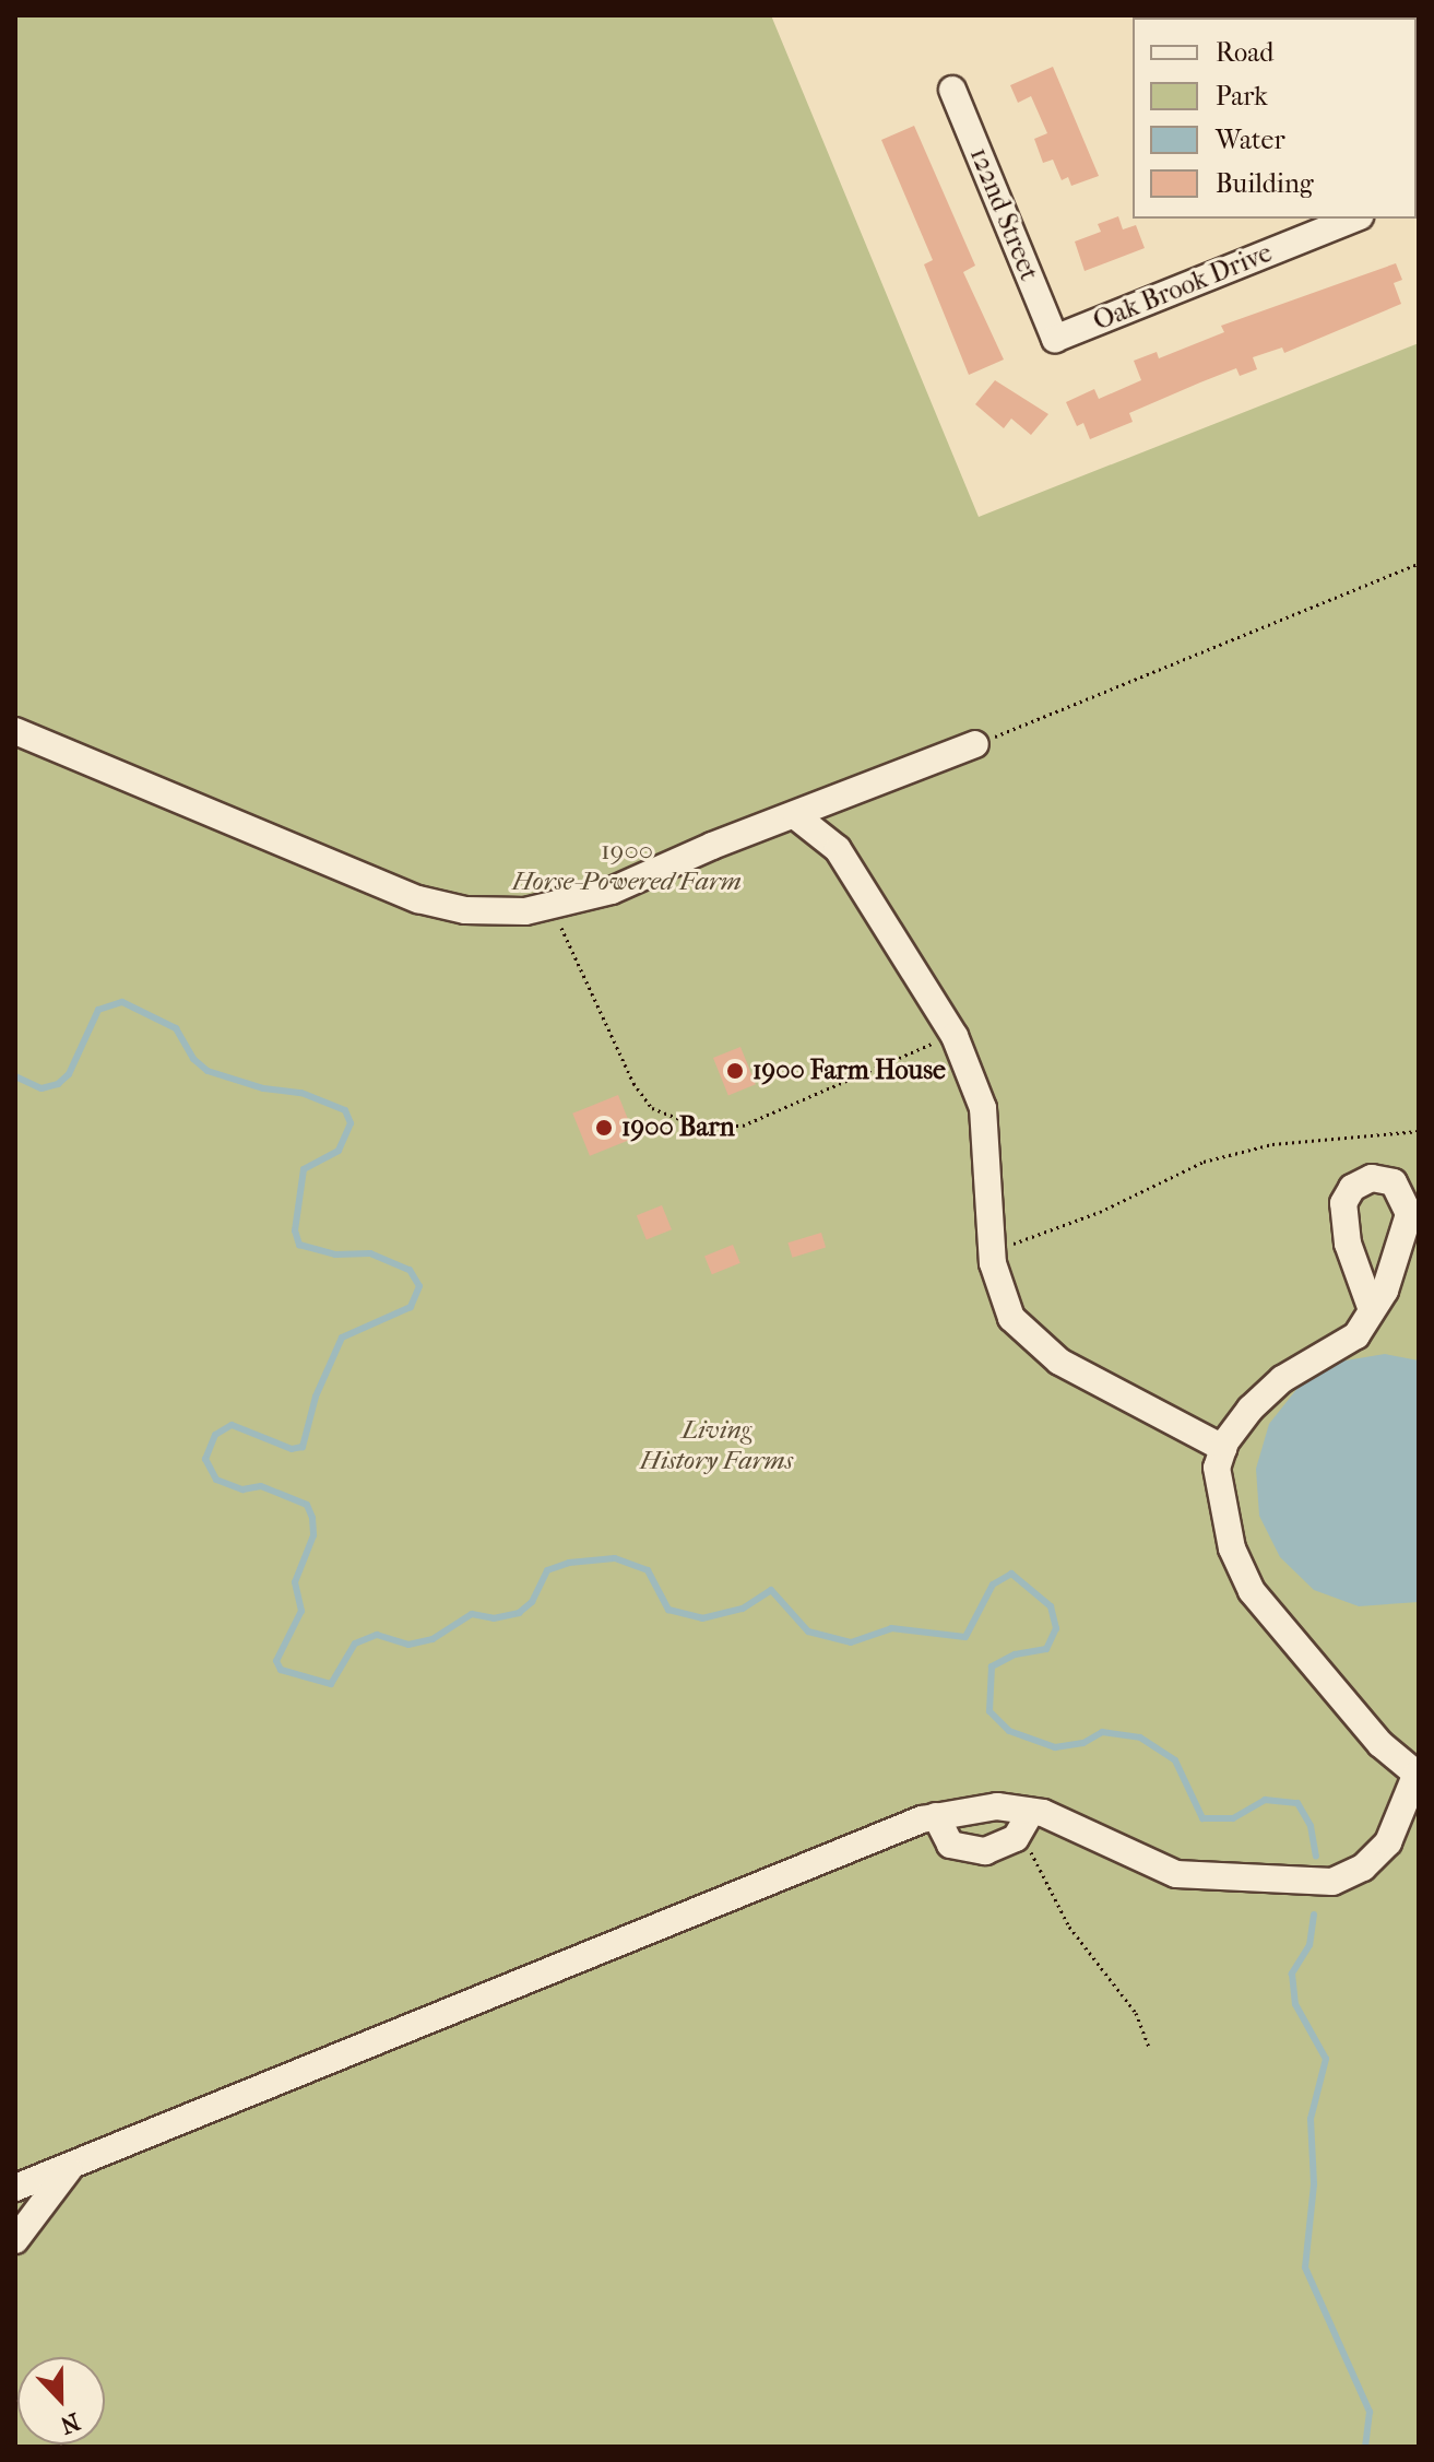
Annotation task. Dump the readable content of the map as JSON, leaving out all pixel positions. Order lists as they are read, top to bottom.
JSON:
{
  "streets": {
    "street": ["122nd Street", "Oak Brook Drive"]
  },
  "crossings": [
    ["122nd Street", "Oak Brook Drive"]
  ],
  "parks": ["1900 Horse-Powered Farm", "Living History Farms"],
  "places": ["1900 Farm House", "1900 Barn"],
  "legend": [
    "Road",
    "Park",
    "Water",
    "Building"
  ],
  "north": "bottom"
}
